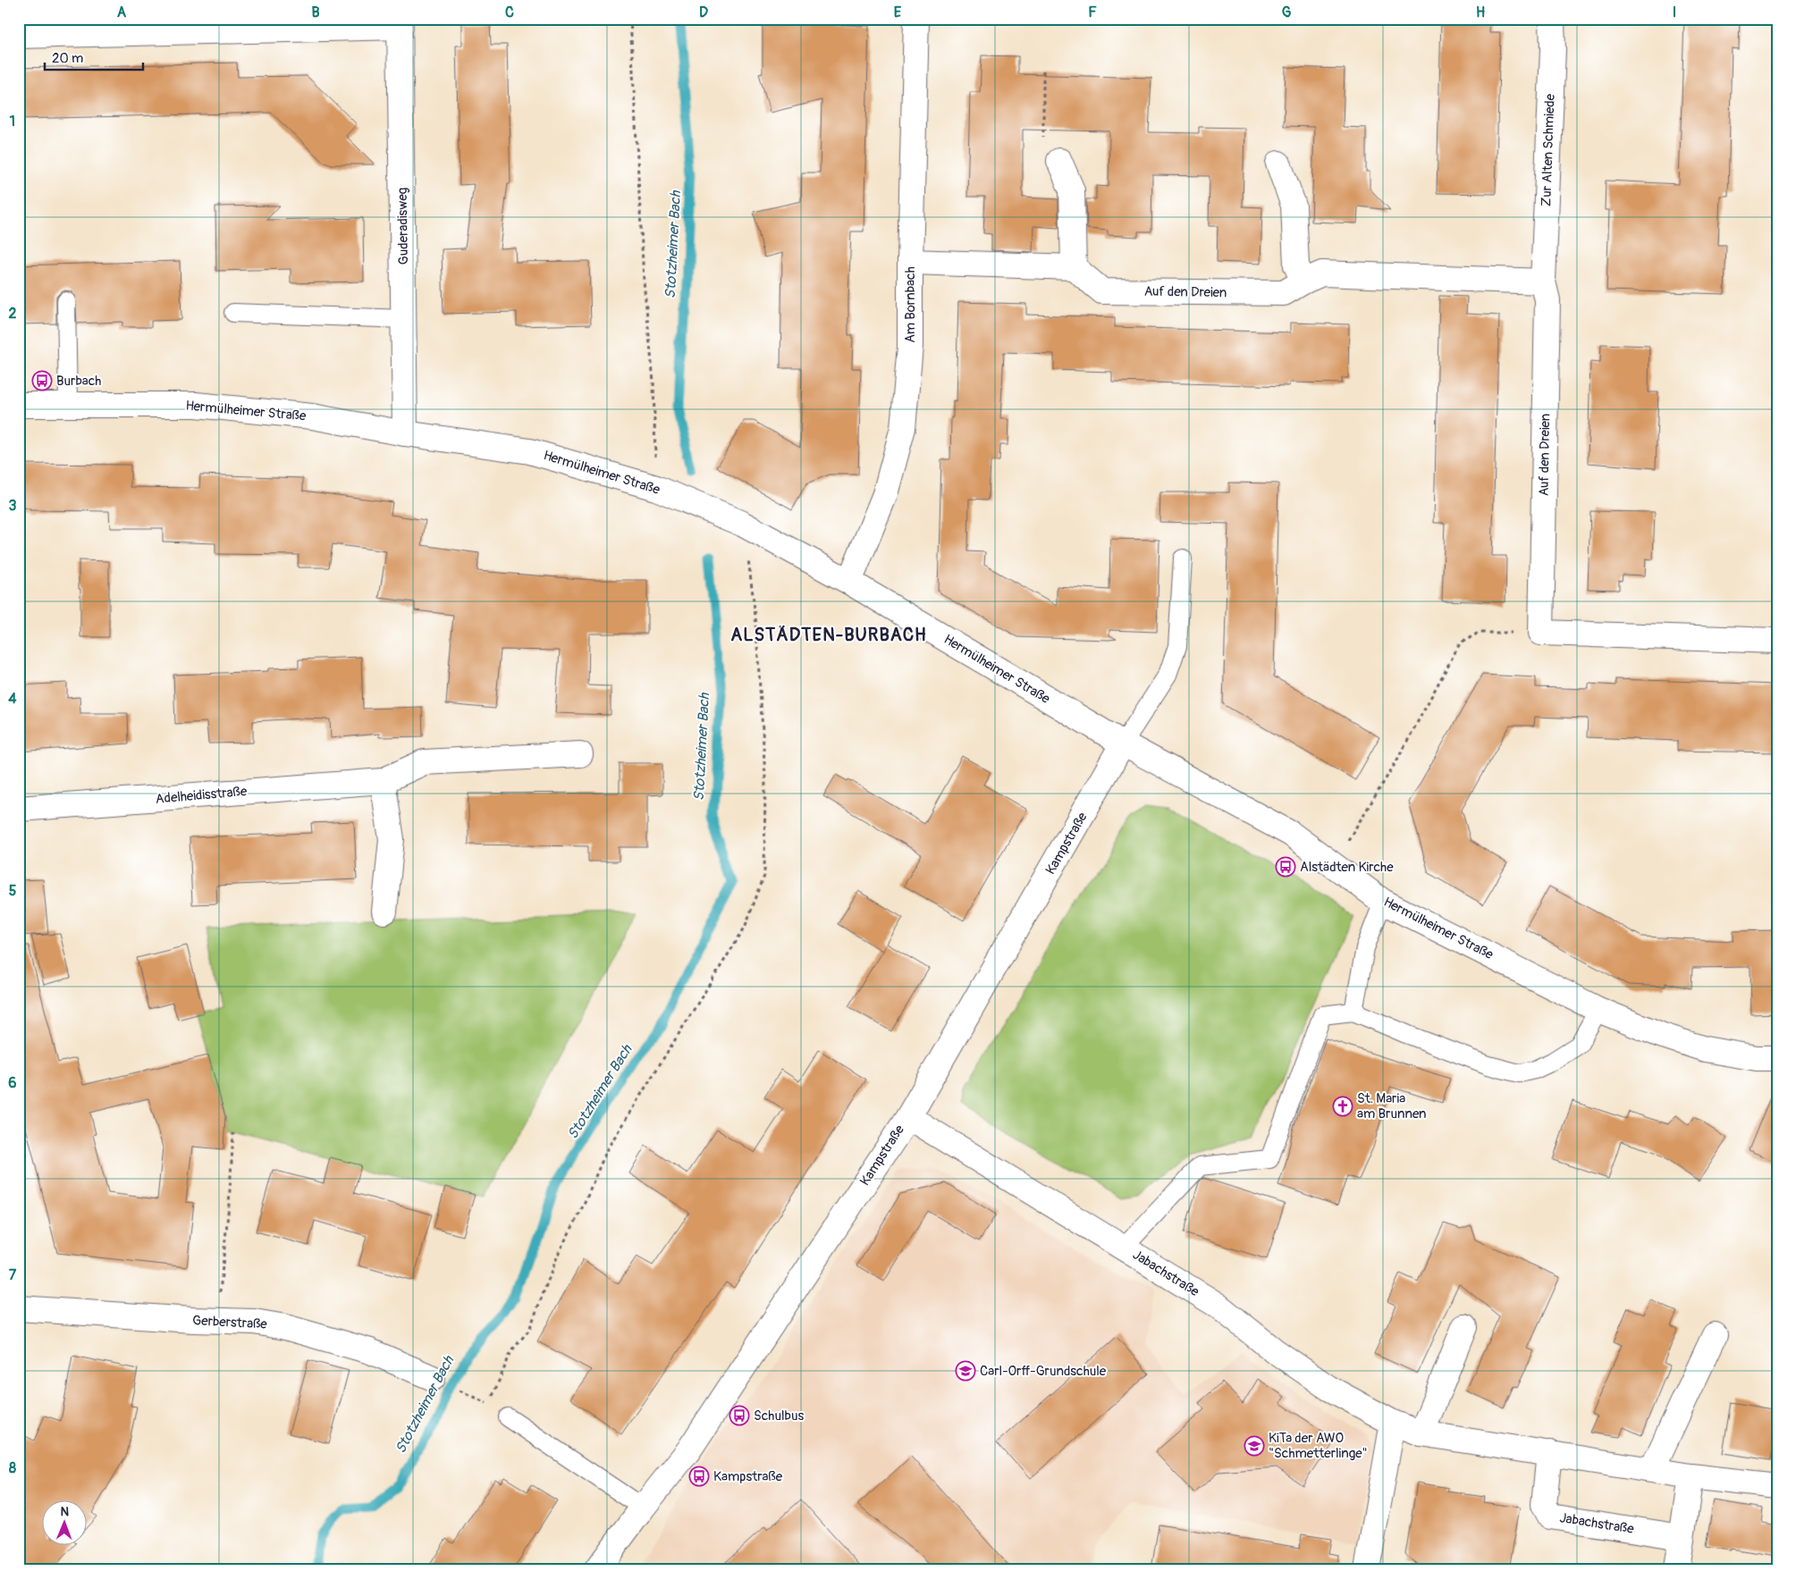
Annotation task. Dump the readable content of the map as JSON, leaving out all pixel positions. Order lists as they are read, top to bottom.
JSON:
{
  "streets": {
    "street": [
      "Zur Alten Schmiede",
      "Guderadisweg",
      "Auf den Dreien",
      "Am Bornbach",
      "Hermülheimer Straße",
      "Adelheidisstraße",
      "Kampstraße",
      "Jabachstraße",
      "Gerberstraße"
    ]
  },
  "crossings": [
    ["Zur Alten Schmiede", "Auf den Dreien"],
    ["Guderadisweg", "Hermülheimer Straße"],
    ["Am Bornbach", "Hermülheimer Straße"],
    ["Hermülheimer Straße", "Kampstraße"],
    ["Kampstraße", "Jabachstraße"]
  ],
  "districts": ["ALSTÄDTEN-BURBACH"],
  "water": ["Stotzheimer Bach"],
  "places": {
    "bus stop": [
      "Burbach",
      "Alstädten Kirche",
      "Schulbus",
      "Kampstraße"
    ],
    "church": ["St. Maria am Brunnen"],
    "school or university": ["Carl-Orff-Grundschule", "KiTa der AWO \"Schmetterlinge\""]
  },
  "scale_bar": "20 m",
  "north": "top",
  "grid": {
    "columns": [
      "A",
      "B",
      "C",
      "D",
      "E",
      "F",
      "G",
      "H",
      "I"
    ],
    "rows": [
      "1",
      "2",
      "3",
      "4",
      "5",
      "6",
      "7",
      "8"
    ]
  }
}
